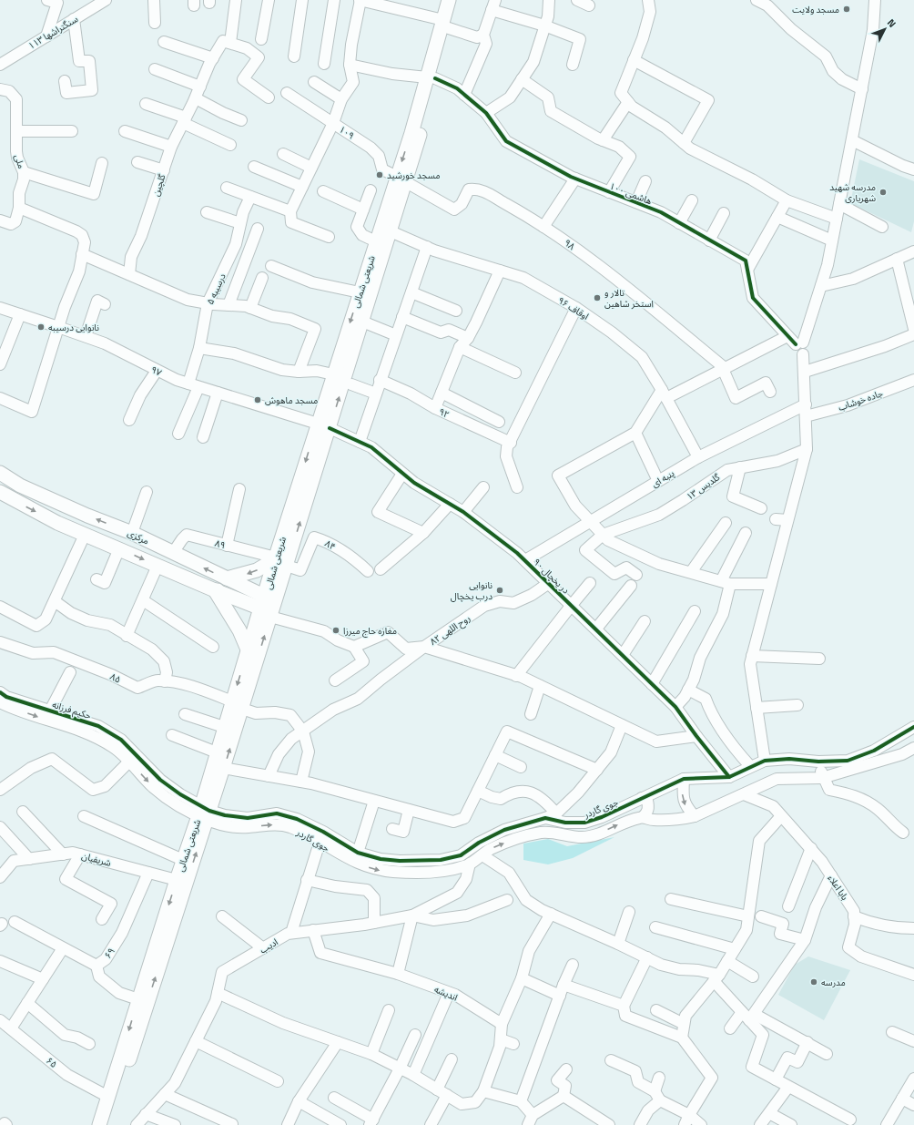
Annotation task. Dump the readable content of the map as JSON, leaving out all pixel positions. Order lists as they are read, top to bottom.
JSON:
{
  "streets": {
    "main road": ["شریعتی شمالی", "مرکزی"],
    "street": [
      "سنگتراشها ۱۱۳",
      "۱۰۹",
      "ملی",
      "گلچین",
      "هاشمی ۱۰۰",
      "۹۸",
      "درسیبه ۵",
      "اوقاف ۹۶",
      "۹۷",
      "جاده خوشاب",
      "۹۲",
      "پنبه ای",
      "گلدیس ۱۳",
      "۸۹",
      "۸۴",
      "در یخچال ۹۰",
      "روح اللهی ۸۲",
      "۸۵",
      "حکیم فرزانه",
      "جوی گاردر",
      "شریفیان",
      "بابا اعلاء",
      "ادیب",
      "۶۹",
      "اندیشه",
      "۶۵"
    ]
  },
  "crossings": [
    ["۱۰۹", "۹۸"],
    ["۱۰۹", "شریعتی شمالی"],
    ["هاشمی ۱۰۰", "شریعتی شمالی"],
    ["۹۸", "شریعتی شمالی"],
    ["شریعتی شمالی", "اوقاف ۹۶"],
    ["شریعتی شمالی", "۹۷"],
    ["شریعتی شمالی", "مرکزی"],
    ["شریعتی شمالی", "۸۹"],
    ["شریعتی شمالی", "۸۴"],
    ["شریعتی شمالی", "در یخچال ۹۰"],
    ["شریعتی شمالی", "۸۵"],
    ["شریعتی شمالی", "حکیم فرزانه"],
    ["شریعتی شمالی", "جوی گاردر"],
    ["شریعتی شمالی", "شریفیان"],
    ["شریعتی شمالی", "۶۵"],
    ["درسیبه ۵", "۹۷"],
    ["اوقاف ۹۶", "پنبه ای"],
    ["۹۷", "در یخچال ۹۰"],
    ["پنبه ای", "در یخچال ۹۰"],
    ["مرکزی", "۸۹"],
    ["۸۹", "۸۴"],
    ["در یخچال ۹۰", "روح اللهی ۸۲"],
    ["در یخچال ۹۰", "جوی گاردر"],
    ["حکیم فرزانه", "جوی گاردر"],
    ["جوی گاردر", "بابا اعلاء"],
    ["جوی گاردر", "ادیب"],
    ["شریفیان", "۶۹"],
    ["ادیب", "اندیشه"]
  ],
  "places": [
    "مسجد ولایت",
    "مسجد خورشید",
    "مدرسه شهید شهریاری",
    "تالار و استخر شاهین",
    "نانوایی درسیبه",
    "مسجد ماهوش",
    "نانوایی درب یخچال",
    "مغازه حاج میرزا",
    "مدرسه"
  ],
  "north": "top right"
}
